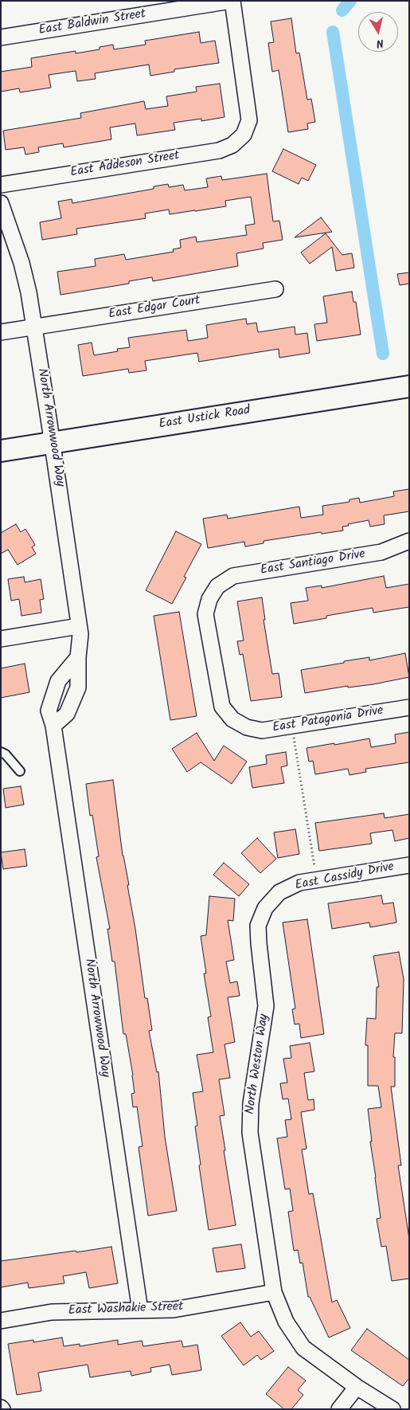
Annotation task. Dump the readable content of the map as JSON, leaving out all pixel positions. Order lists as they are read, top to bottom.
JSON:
{
  "streets": {
    "main road": ["East Ustick Road"],
    "street": [
      "East Baldwin Street",
      "East Addeson Street",
      "East Edgar Court",
      "North Arrowwood Way",
      "East Santiago Drive",
      "East Patagonia Drive",
      "East Cassidy Drive",
      "North Weston Way",
      "East Washakie Street"
    ]
  },
  "crossings": [
    ["East Baldwin Street", "East Addeson Street"],
    ["East Edgar Court", "North Arrowwood Way"],
    ["East Ustick Road", "North Arrowwood Way"],
    ["North Arrowwood Way", "East Washakie Street"],
    ["East Santiago Drive", "East Patagonia Drive"],
    ["East Cassidy Drive", "North Weston Way"],
    ["North Weston Way", "East Washakie Street"]
  ],
  "north": "bottom"
}
